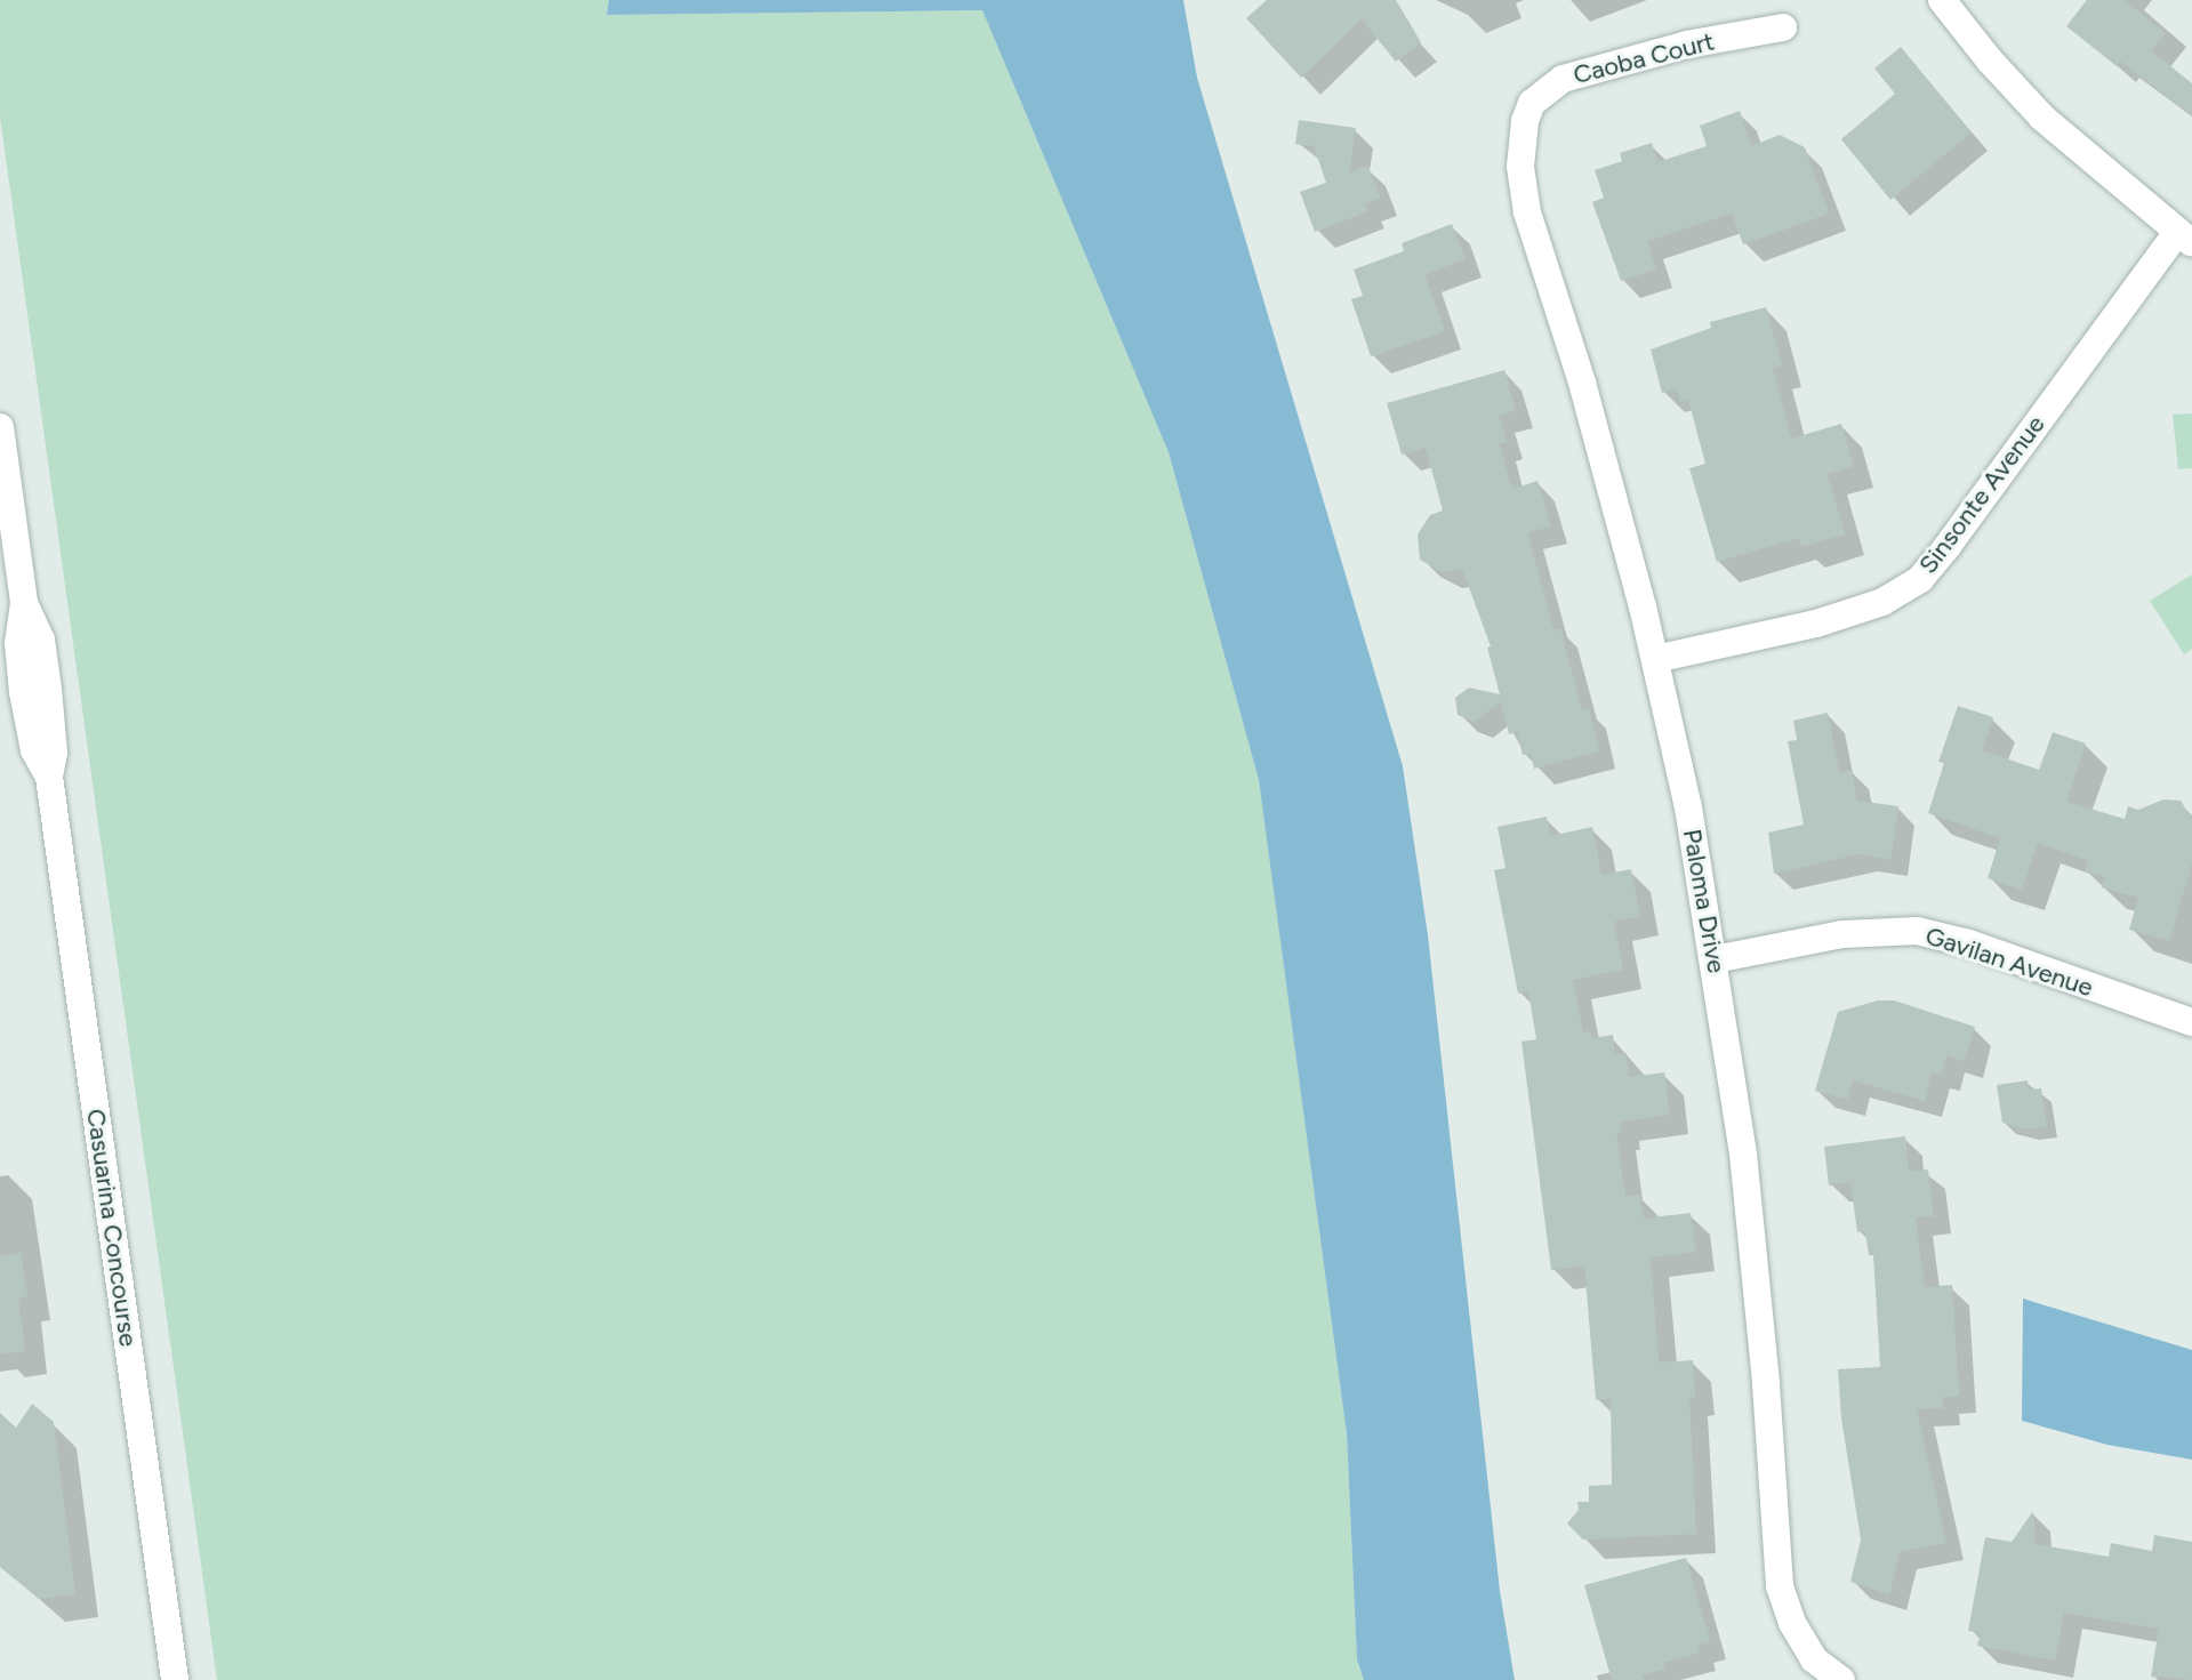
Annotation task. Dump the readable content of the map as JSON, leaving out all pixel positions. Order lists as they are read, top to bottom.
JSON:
{
  "streets": {
    "street": [
      "Caoba Court",
      "Sinsonte Avenue",
      "Paloma Drive",
      "Gavilan Avenue",
      "Casuarina Concourse"
    ]
  },
  "crossings": [
    ["Caoba Court", "Paloma Drive"],
    ["Sinsonte Avenue", "Paloma Drive"],
    ["Paloma Drive", "Gavilan Avenue"]
  ]
}
